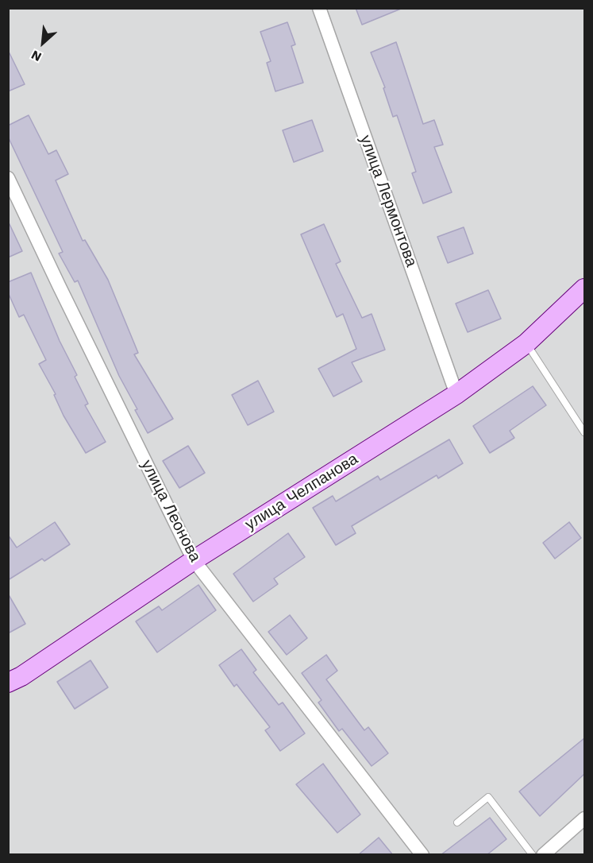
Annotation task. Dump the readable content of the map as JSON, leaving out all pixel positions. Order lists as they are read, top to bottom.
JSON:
{
  "streets": {
    "street": ["улица Лермонтова", "улица Челпанова", "улица Леонова"]
  },
  "crossings": [
    ["улица Лермонтова", "улица Челпанова"],
    ["улица Челпанова", "улица Леонова"]
  ],
  "north": "bottom left"
}
